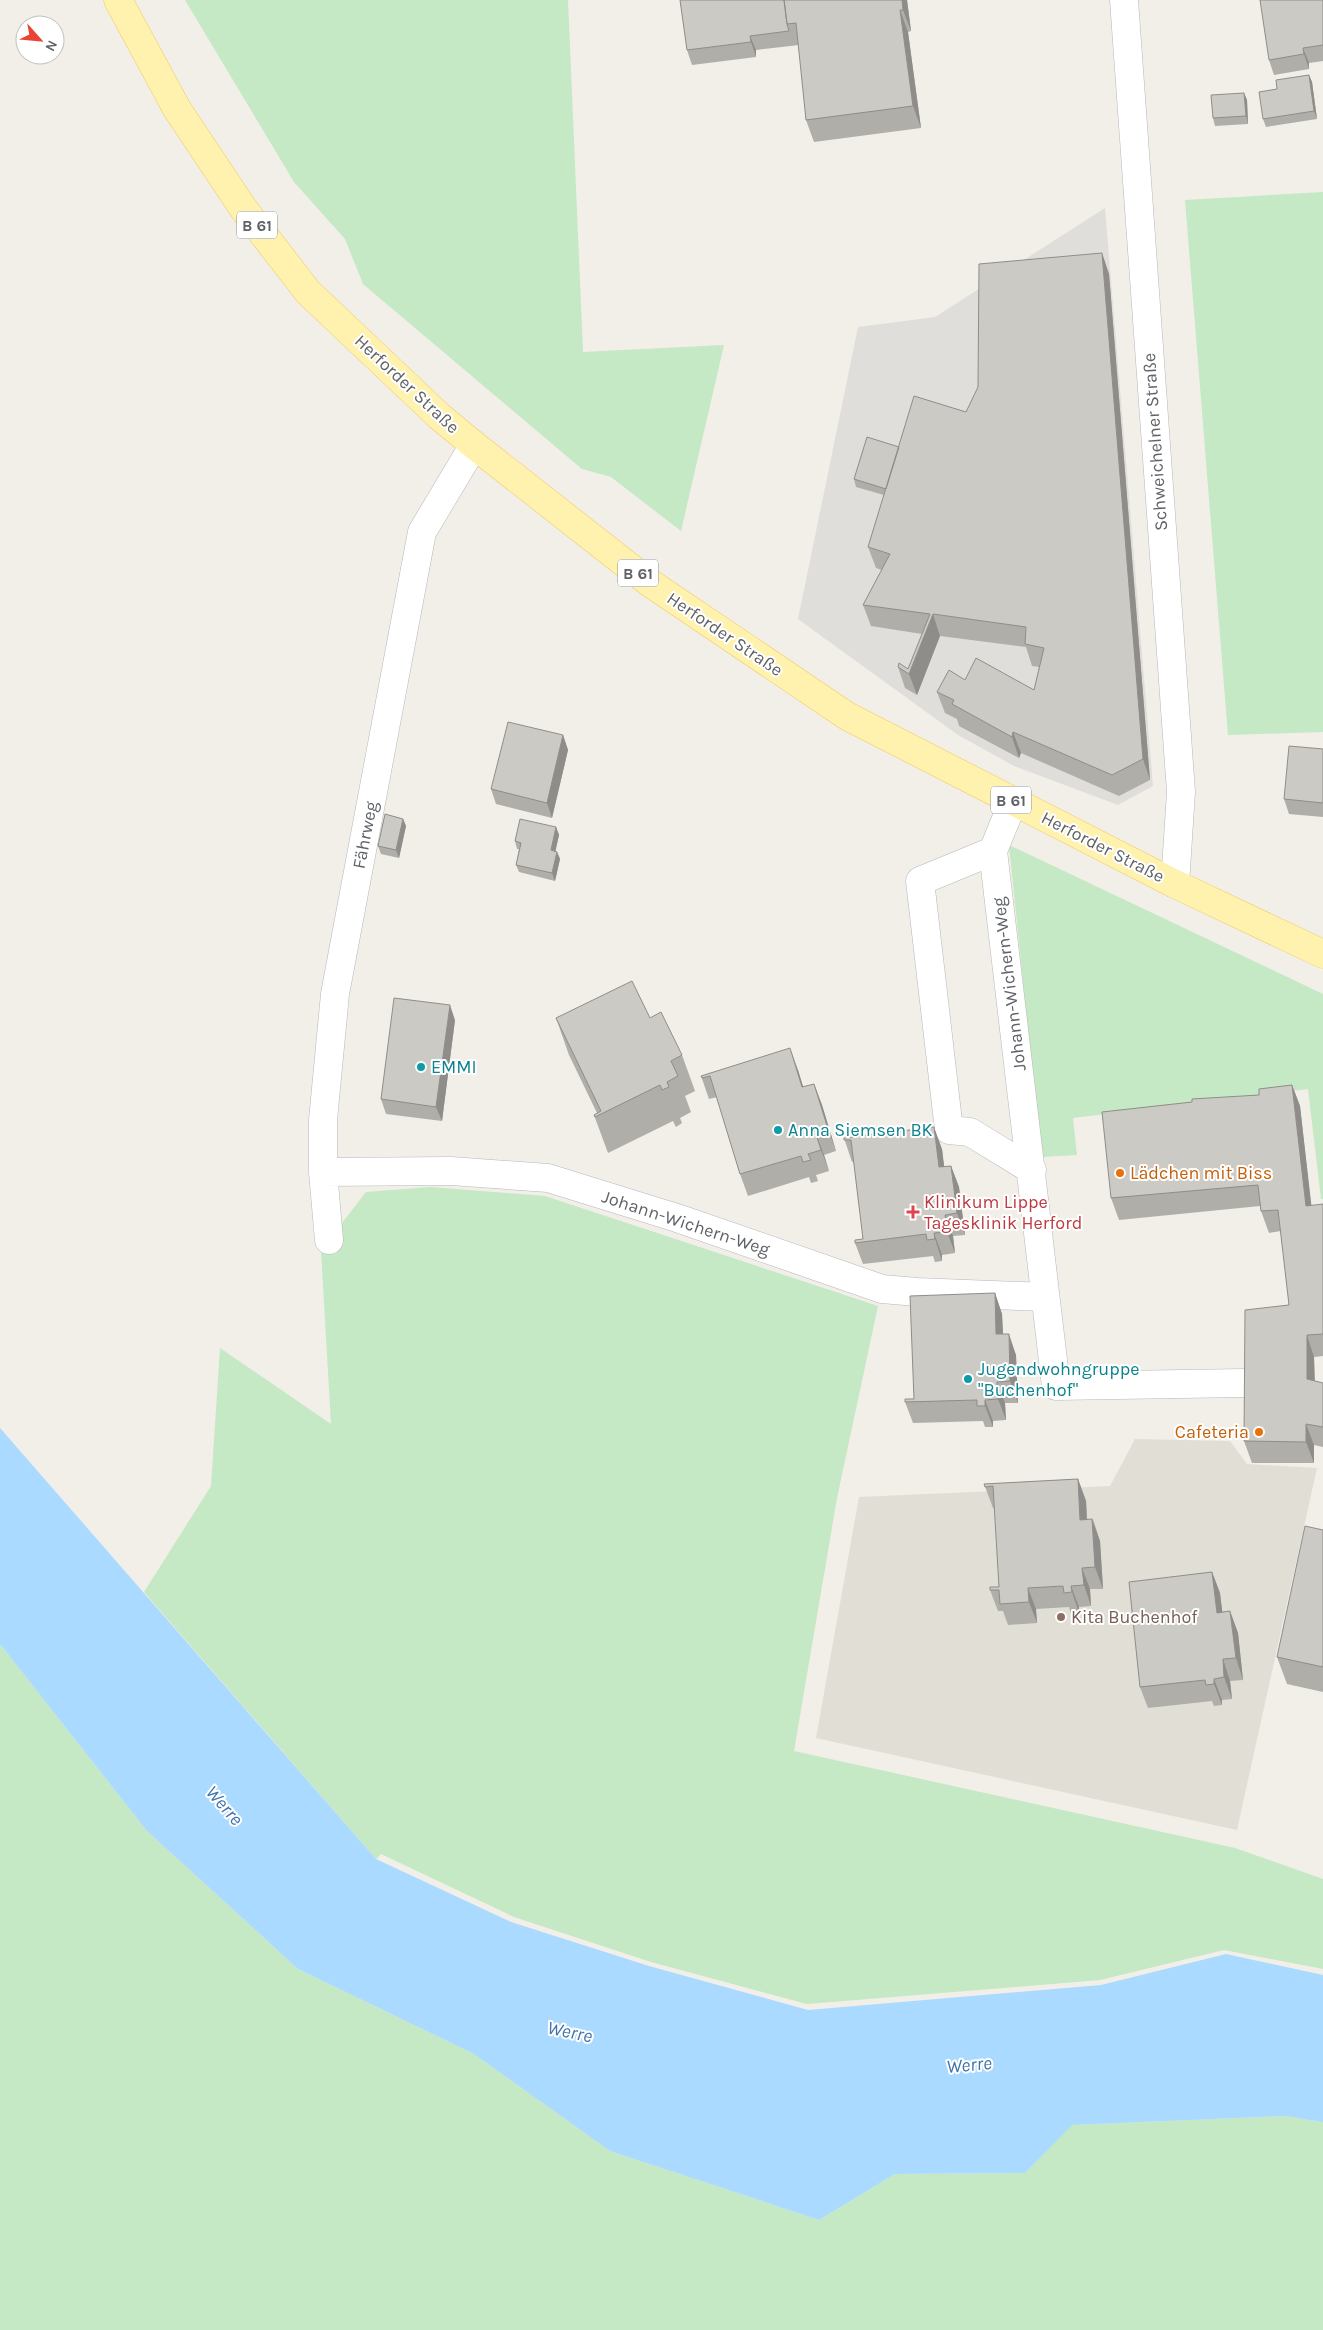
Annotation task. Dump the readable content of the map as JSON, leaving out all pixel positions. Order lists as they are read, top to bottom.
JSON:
{
  "streets": {
    "main road": ["B 61", "Herforder Straße"],
    "street": ["Schweichelner Straße", "Fährweg", "Johann-Wichern-Weg"]
  },
  "crossings": [
    ["Herforder Straße", "Schweichelner Straße"],
    ["Herforder Straße", "Fährweg"],
    ["Fährweg", "Johann-Wichern-Weg"]
  ],
  "water": ["Werre"],
  "places": {
    "other": [
      "EMMI",
      "Anna Siemsen BK",
      "Lädchen mit Biss",
      "Jugendwohngruppe \"Buchenhof\"",
      "Cafeteria",
      "Kita Buchenhof"
    ],
    "health": ["Klinikum Lippe Tagesklinik Herford"]
  },
  "north": "bottom right"
}
